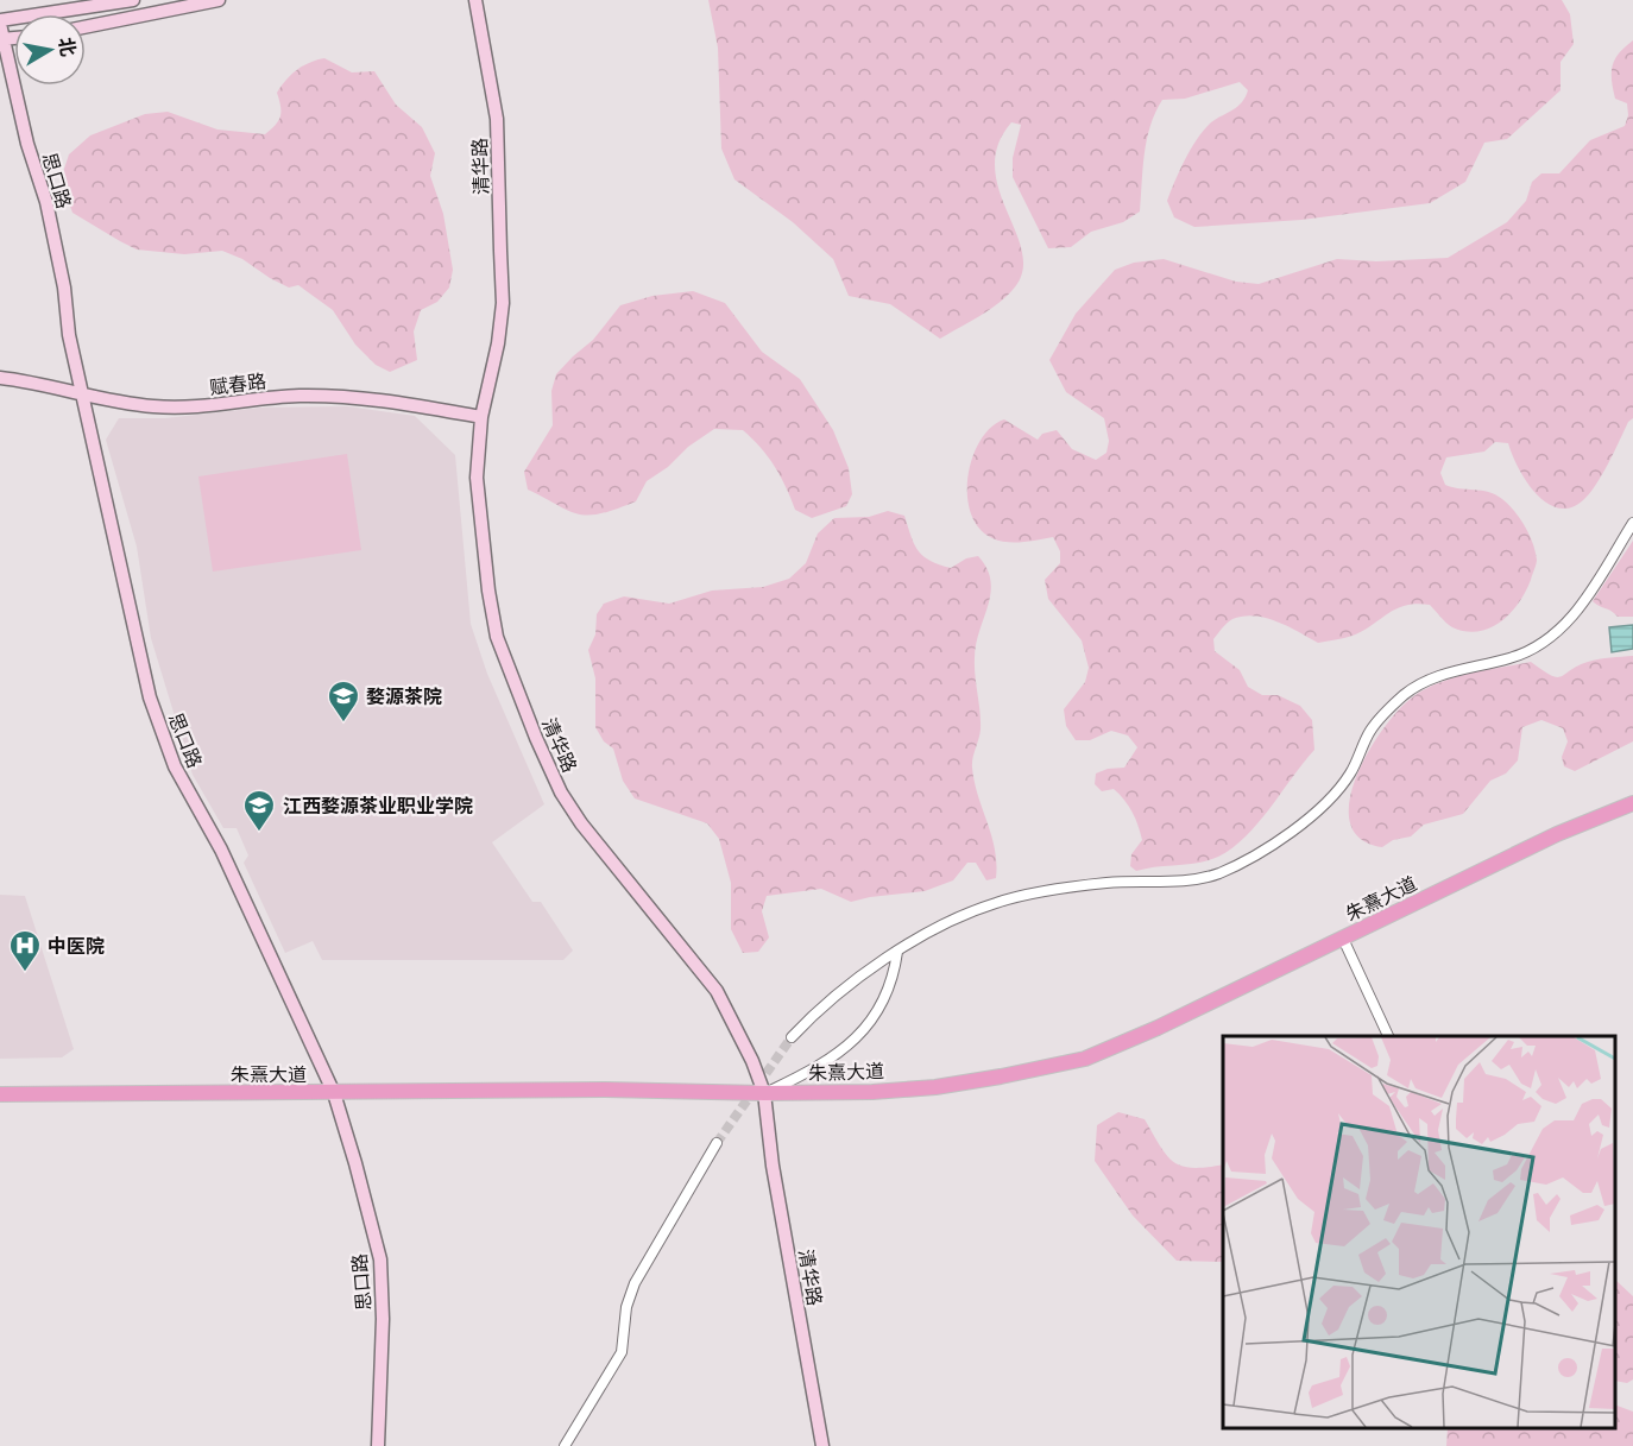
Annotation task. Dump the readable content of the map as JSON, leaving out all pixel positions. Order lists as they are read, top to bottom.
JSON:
{
  "streets": {
    "main road": ["朱熹大道"],
    "street": ["清华路", "思口路", "赋春路"]
  },
  "crossings": [
    ["清华路", "赋春路"],
    ["清华路", "朱熹大道"],
    ["思口路", "赋春路"],
    ["思口路", "朱熹大道"]
  ],
  "places": {
    "school or university": ["婺源茶院", "江西婺源茶业职业学院"],
    "hospital": ["中医院"]
  },
  "north": "right"
}
